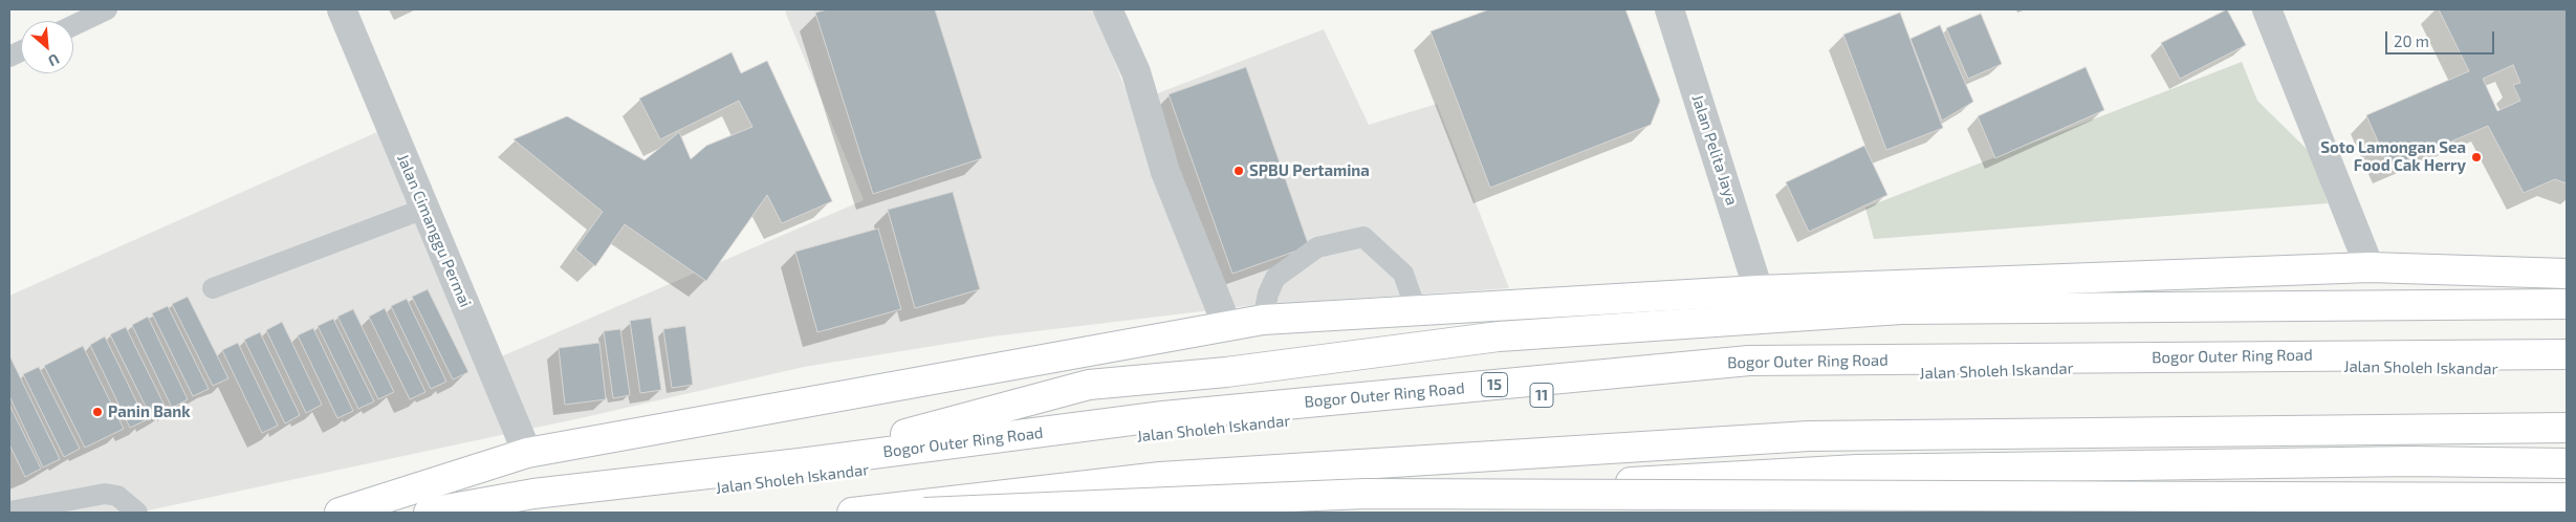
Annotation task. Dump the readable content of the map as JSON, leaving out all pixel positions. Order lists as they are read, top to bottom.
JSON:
{
  "streets": {
    "main road": [
      "Bogor Outer Ring Road",
      "Jalan Sholeh Iskandar",
      "15",
      "11"
    ],
    "street": ["Jalan Pelita Jaya", "Jalan Cimanggu Permai"]
  },
  "places": ["Soto Lamongan Sea Food Cak Herry", "SPBU Pertamina", "Panin Bank"],
  "scale_bar": "20 m",
  "north": "bottom right"
}
